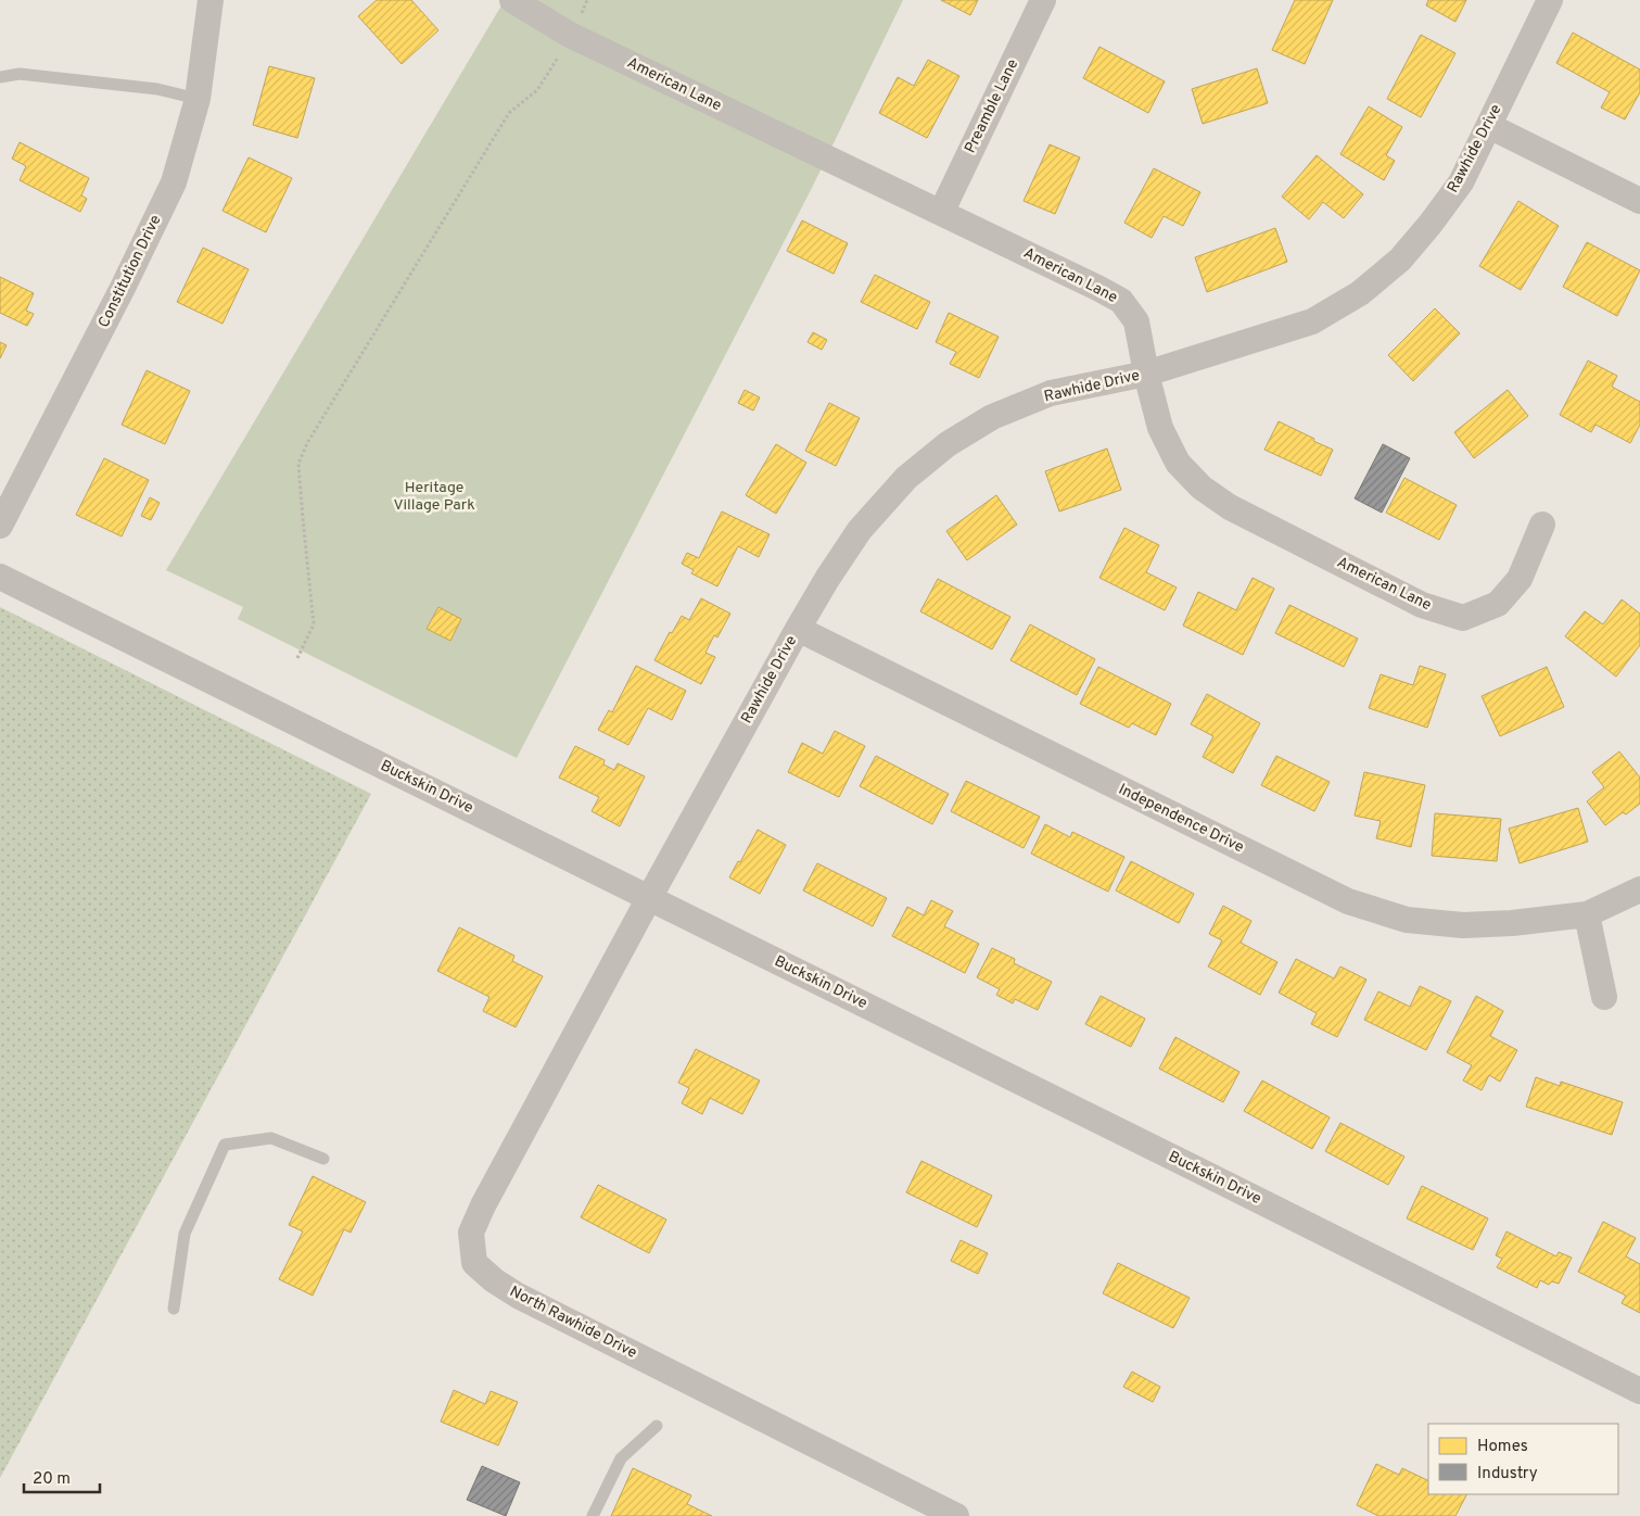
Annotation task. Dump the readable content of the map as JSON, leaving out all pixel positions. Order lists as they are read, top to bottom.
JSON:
{
  "streets": {
    "street": [
      "American Lane",
      "Preamble Lane",
      "Rawhide Drive",
      "Constitution Drive",
      "Buckskin Drive",
      "Independence Drive",
      "North Rawhide Drive"
    ]
  },
  "crossings": [
    ["American Lane", "Preamble Lane"],
    ["American Lane", "Rawhide Drive"],
    ["Rawhide Drive", "Buckskin Drive"],
    ["Rawhide Drive", "Independence Drive"],
    ["Rawhide Drive", "North Rawhide Drive"],
    ["Buckskin Drive", "North Rawhide Drive"]
  ],
  "parks": ["Heritage Village Park"],
  "legend": ["Homes", "Industry"],
  "scale_bar": "20 m"
}
